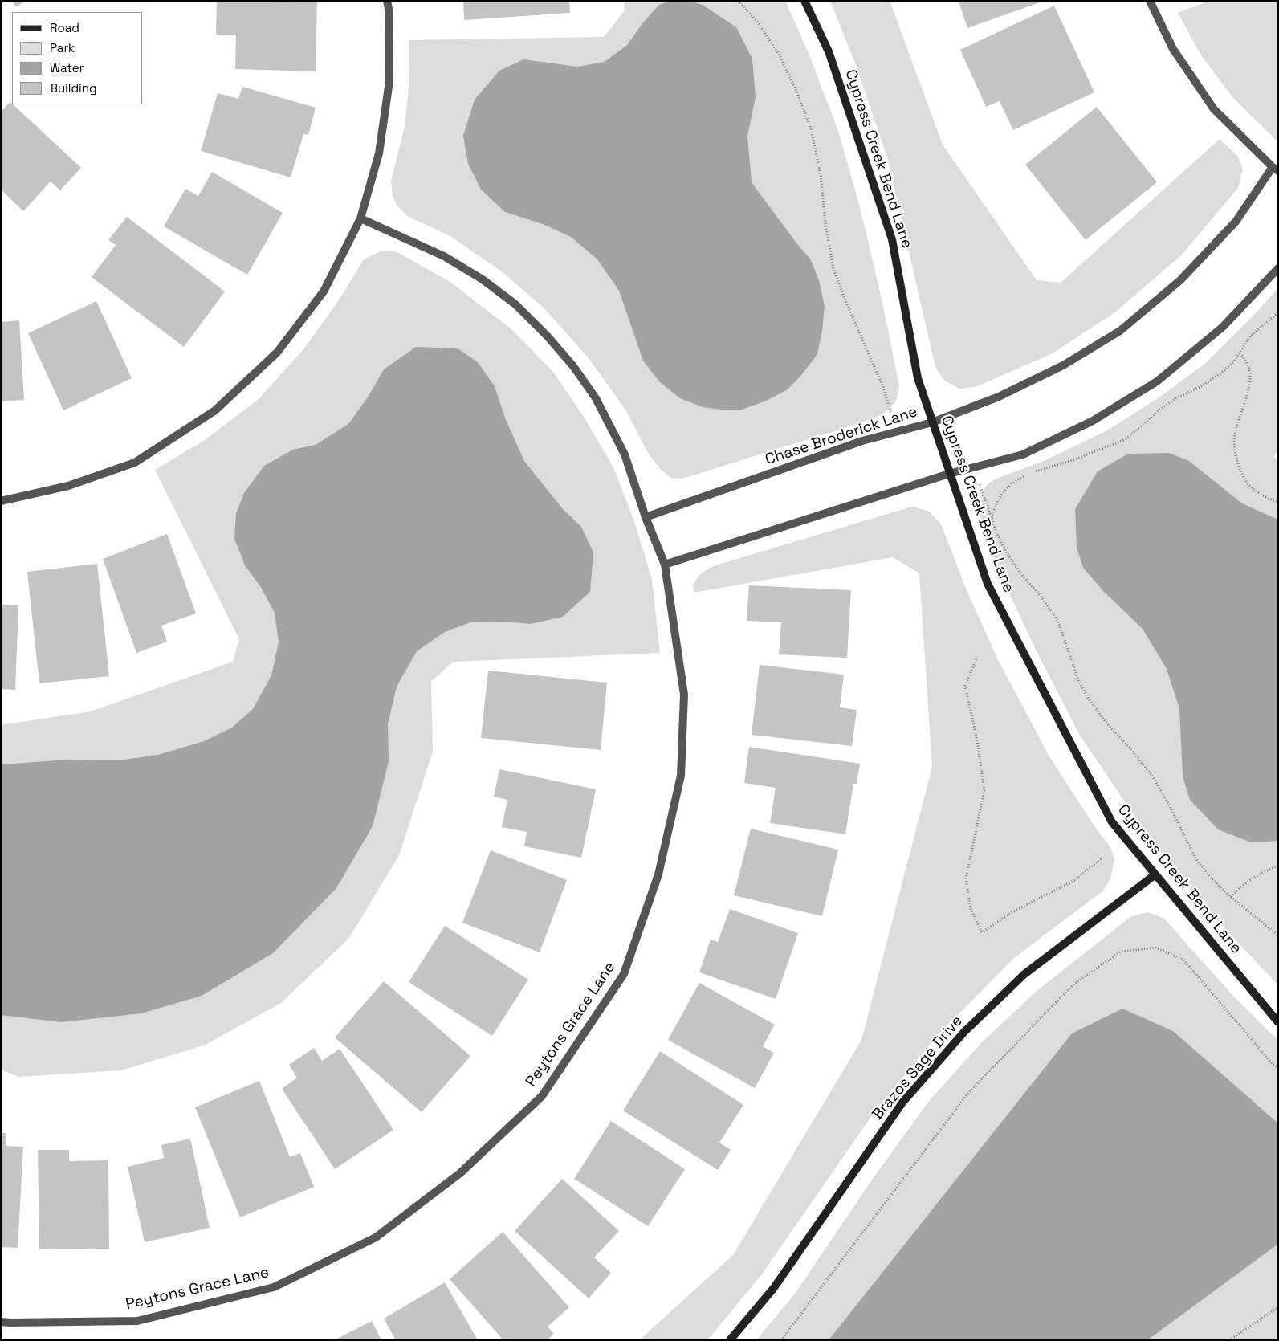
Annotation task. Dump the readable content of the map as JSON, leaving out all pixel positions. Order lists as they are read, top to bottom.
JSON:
{
  "streets": {
    "street": [
      "Cypress Creek Bend Lane",
      "Chase Broderick Lane",
      "Peytons Grace Lane",
      "Brazos Sage Drive"
    ]
  },
  "crossings": [
    ["Cypress Creek Bend Lane", "Chase Broderick Lane"],
    ["Cypress Creek Bend Lane", "Brazos Sage Drive"],
    ["Chase Broderick Lane", "Peytons Grace Lane"]
  ],
  "legend": [
    "Road",
    "Park",
    "Water",
    "Building"
  ]
}
